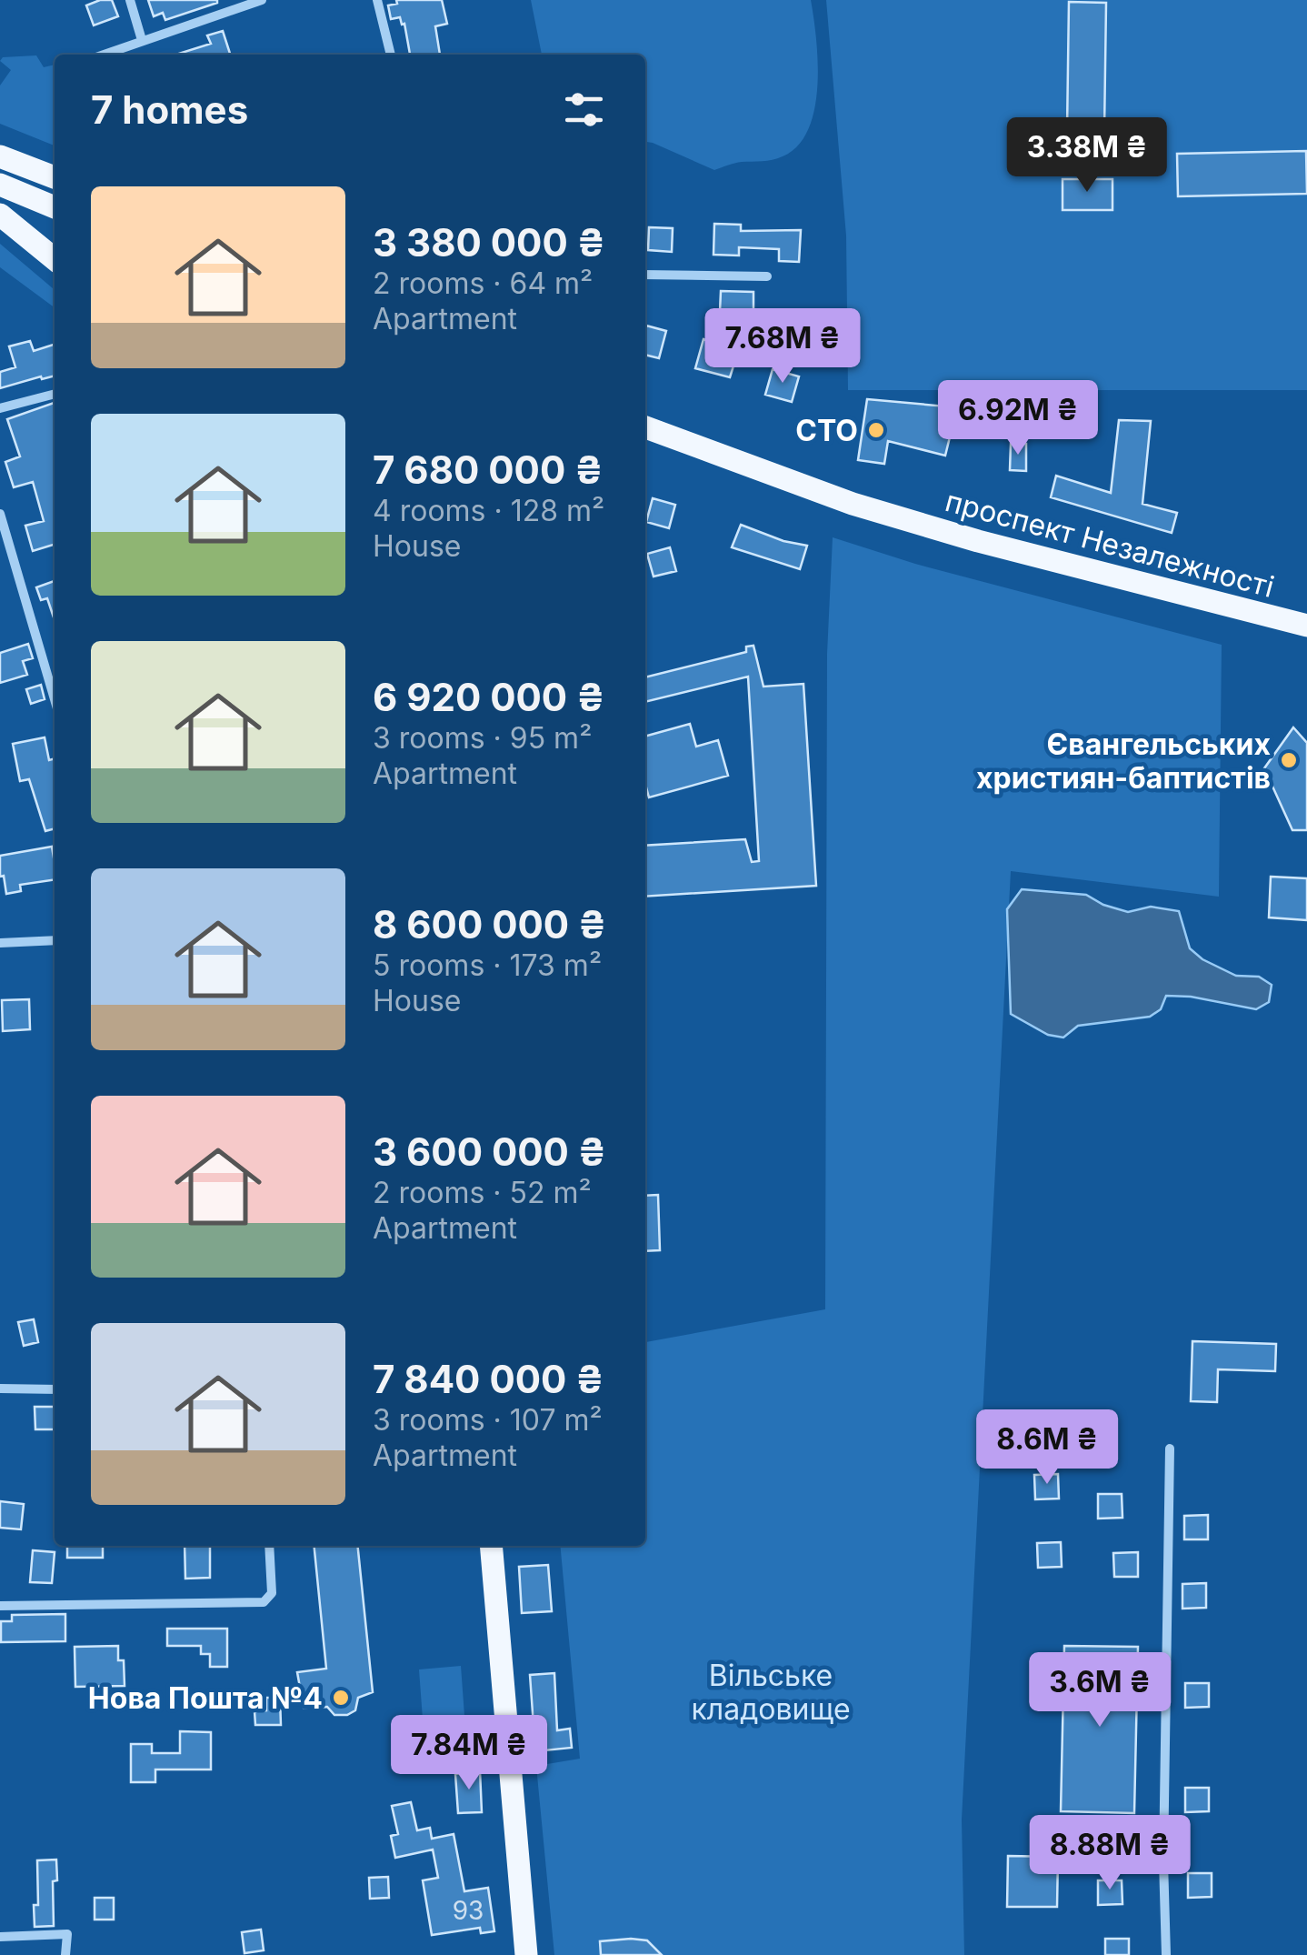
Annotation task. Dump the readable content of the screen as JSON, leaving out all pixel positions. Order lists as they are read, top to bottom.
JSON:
{
  "streets": {
    "main road": ["проспект Незалежності"]
  },
  "parks": ["Вільське кладовище"],
  "places": ["СТО", "Євангельських християн-баптистів", "Нова Пошта №4"],
  "house_numbers": ["93"],
  "page": {
    "heading": "7 homes",
    "price": [
      "3.38M ₴",
      "7.68M ₴",
      "6.92M ₴",
      "8.6M ₴",
      "3.6M ₴",
      "7.84M ₴",
      "8.88M ₴"
    ],
    "list": [
      {
        "name": "3 380 000 ₴",
        "note": "2 rooms · 64 m² · Apartment"
      },
      {
        "name": "7 680 000 ₴",
        "note": "4 rooms · 128 m² · House"
      },
      {
        "name": "6 920 000 ₴",
        "note": "3 rooms · 95 m² · Apartment"
      },
      {
        "name": "8 600 000 ₴",
        "note": "5 rooms · 173 m² · House"
      },
      {
        "name": "3 600 000 ₴",
        "note": "2 rooms · 52 m² · Apartment"
      },
      {
        "name": "7 840 000 ₴",
        "note": "3 rooms · 107 m² · Apartment"
      }
    ]
  }
}
